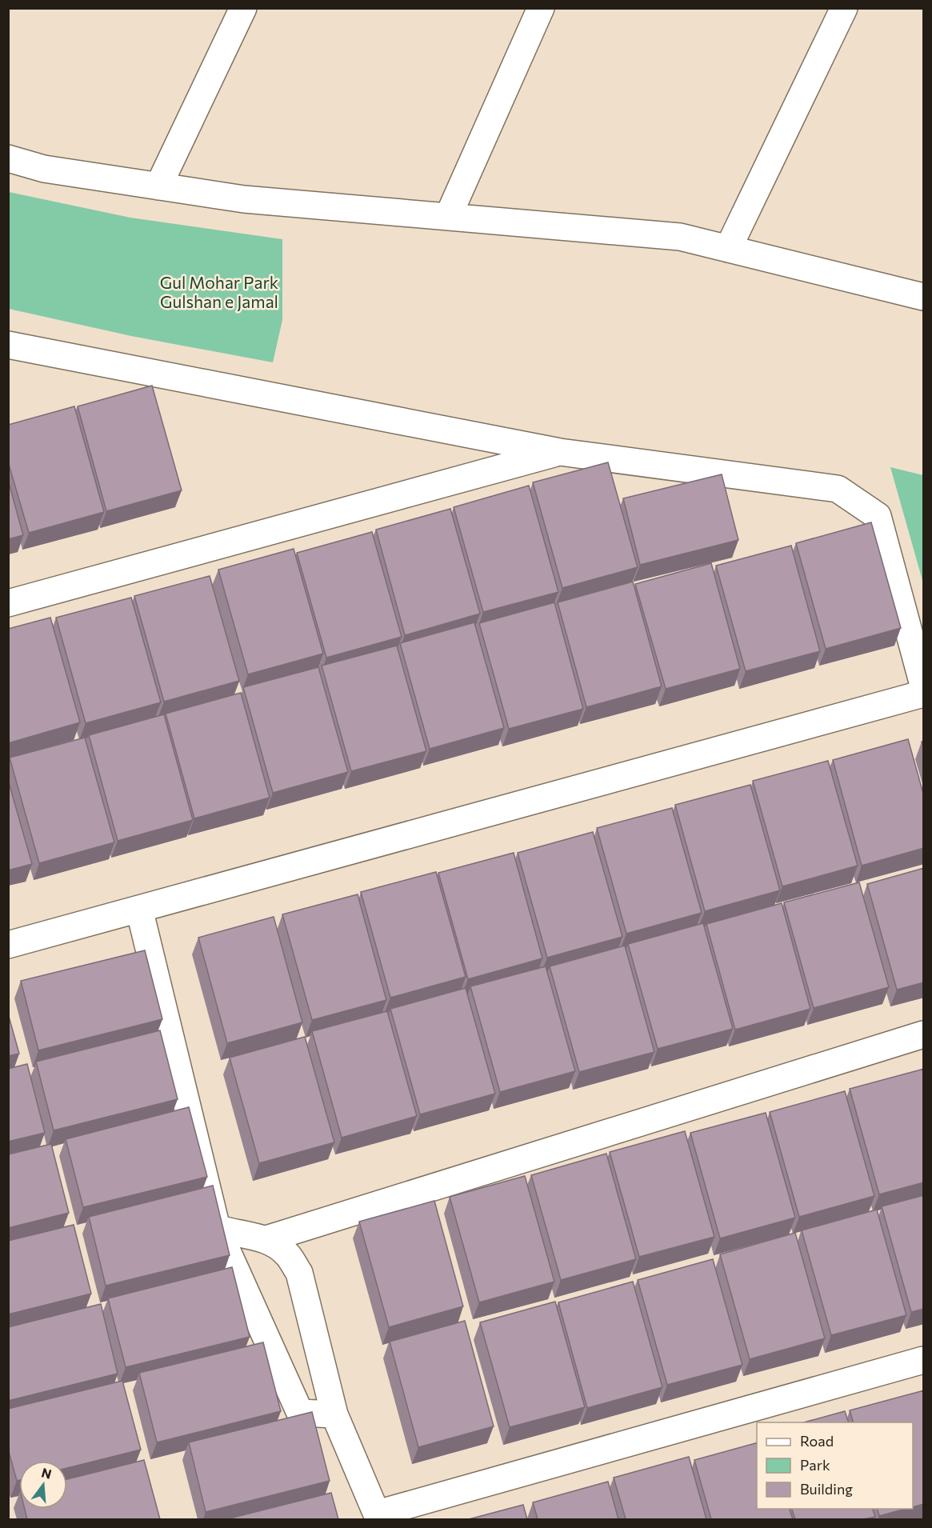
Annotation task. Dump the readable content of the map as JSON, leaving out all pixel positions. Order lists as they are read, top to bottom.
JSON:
{
  "parks": ["Gul Mohar Park Gulshan e Jamal"],
  "legend": ["Road", "Park", "Building"],
  "north": "top"
}
